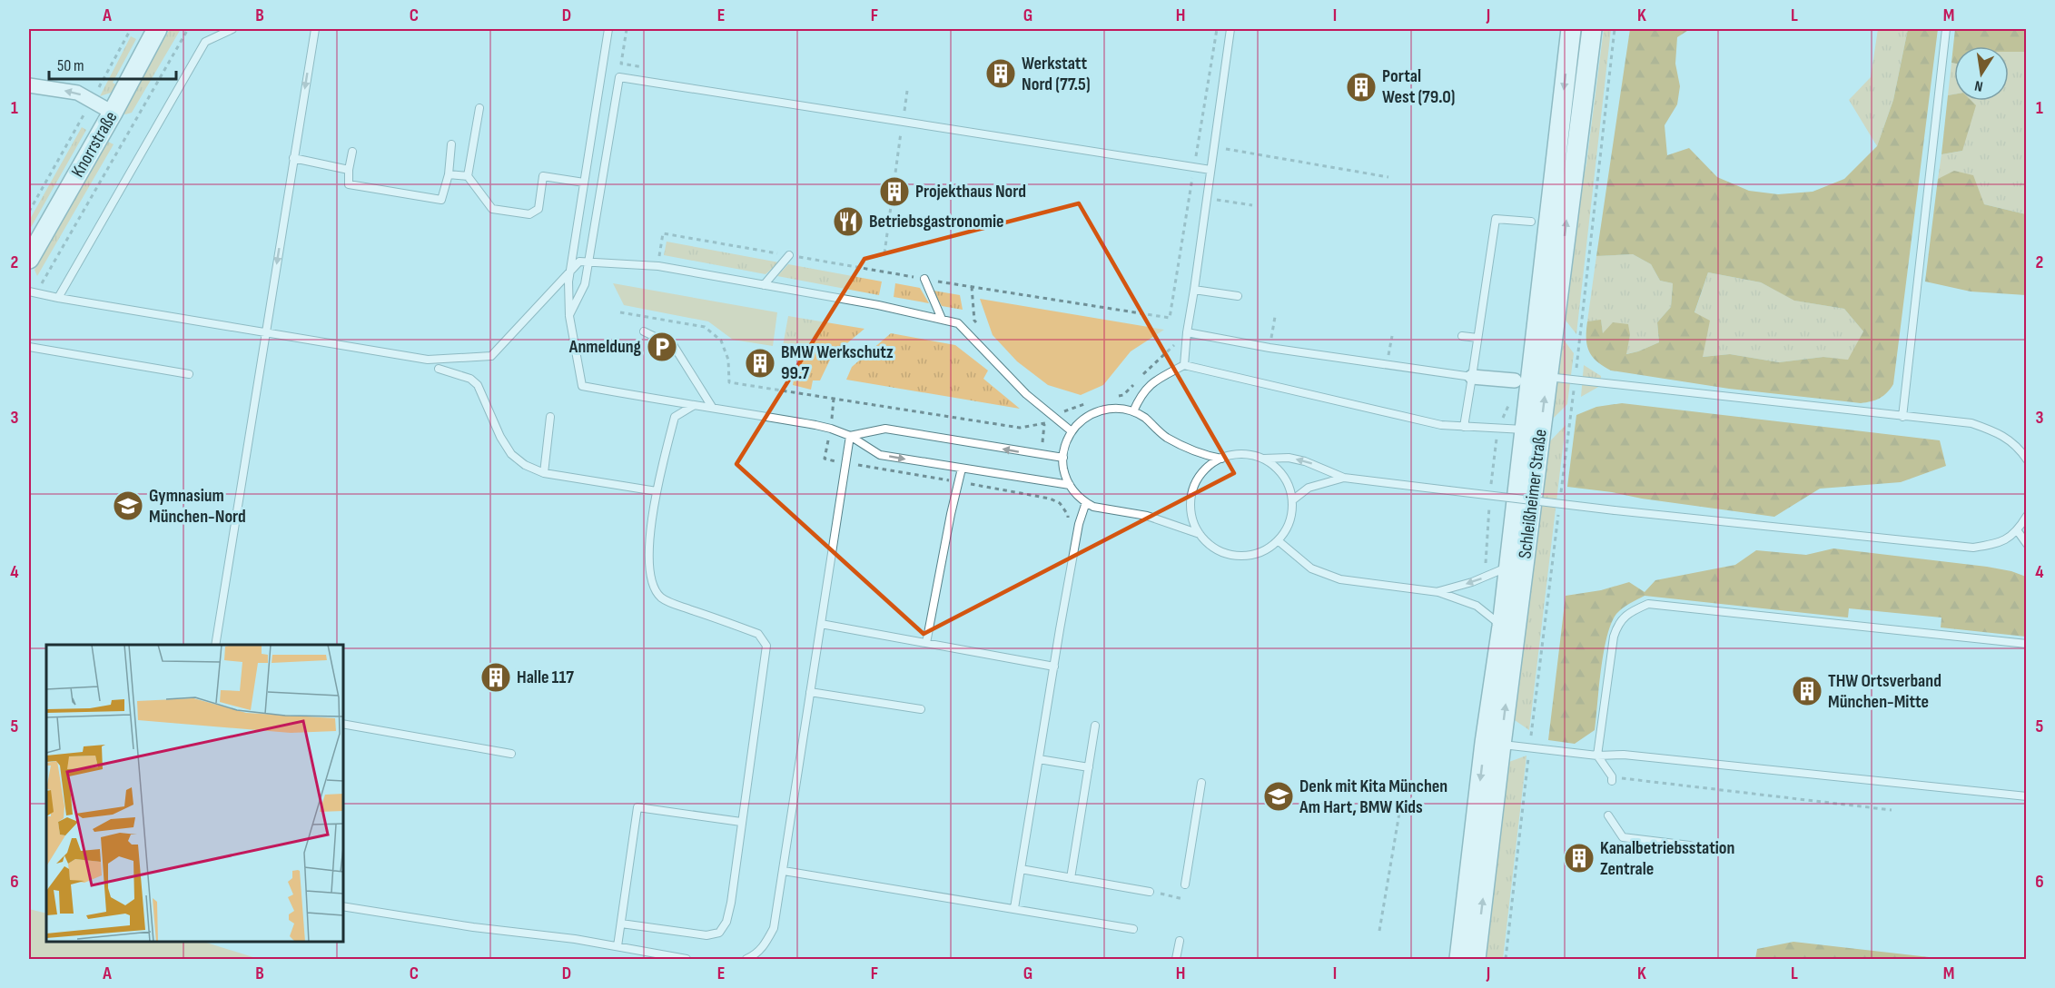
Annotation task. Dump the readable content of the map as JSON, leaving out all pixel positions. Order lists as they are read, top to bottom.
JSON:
{
  "streets": {
    "main road": ["Knorrstraße", "Schleißheimer Straße"]
  },
  "places": {
    "building": [
      "Werkstatt Nord (77.5)",
      "Portal West (79.0)",
      "Projekthaus Nord",
      "BMW Werkschutz 99.7",
      "Halle 117",
      "THW Ortsverband München-Mitte",
      "Kanalbetriebsstation Zentrale"
    ],
    "restaurant": ["Betriebsgastronomie"],
    "parking": ["Anmeldung"],
    "school or university": ["Gymnasium München-Nord", "Denk mit Kita München Am Hart, BMW Kids"]
  },
  "scale_bar": "50 m",
  "north": "bottom",
  "grid": {
    "columns": [
      "A",
      "B",
      "C",
      "D",
      "E",
      "F",
      "G",
      "H",
      "I",
      "J",
      "K",
      "L",
      "M"
    ],
    "rows": [
      "1",
      "2",
      "3",
      "4",
      "5",
      "6"
    ]
  }
}
